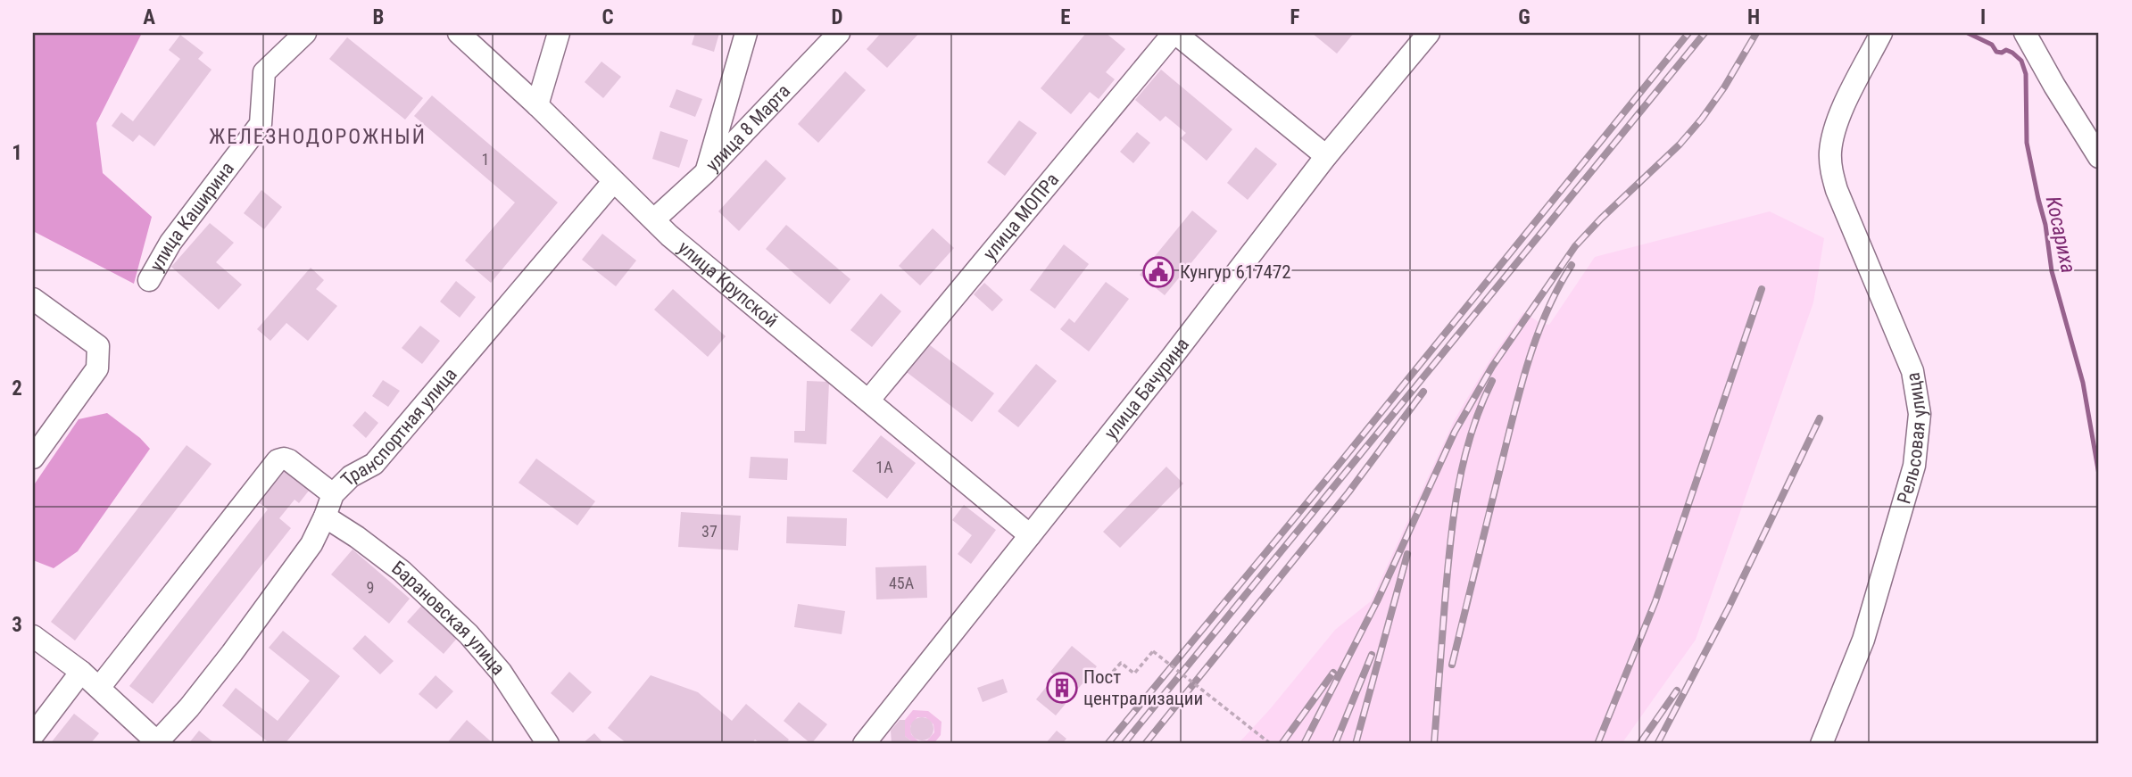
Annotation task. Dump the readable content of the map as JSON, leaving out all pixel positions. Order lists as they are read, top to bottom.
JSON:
{
  "streets": {
    "street": [
      "улица 8 Марта",
      "улица МОПРа",
      "улица Каширина",
      "улица Крупской",
      "улица Бачурина",
      "Транспортная улица",
      "Рельсовая улица",
      "Барановская улица"
    ]
  },
  "crossings": [
    ["улица 8 Марта", "улица Крупской"],
    ["улица МОПРа", "улица Крупской"],
    ["улица Крупской", "улица Бачурина"],
    ["улица Крупской", "Транспортная улица"],
    ["Транспортная улица", "Барановская улица"]
  ],
  "districts": ["ЖЕЛЕЗНОДОРОЖНЫЙ"],
  "water": ["Косариха"],
  "places": {
    "public building": ["Кунгур 617472"],
    "building": ["Пост централизации"]
  },
  "house_numbers": [
    "1",
    "1А",
    "37",
    "45А",
    "9"
  ],
  "grid": {
    "columns": [
      "A",
      "B",
      "C",
      "D",
      "E",
      "F",
      "G",
      "H",
      "I"
    ],
    "rows": ["1", "2", "3"]
  }
}
